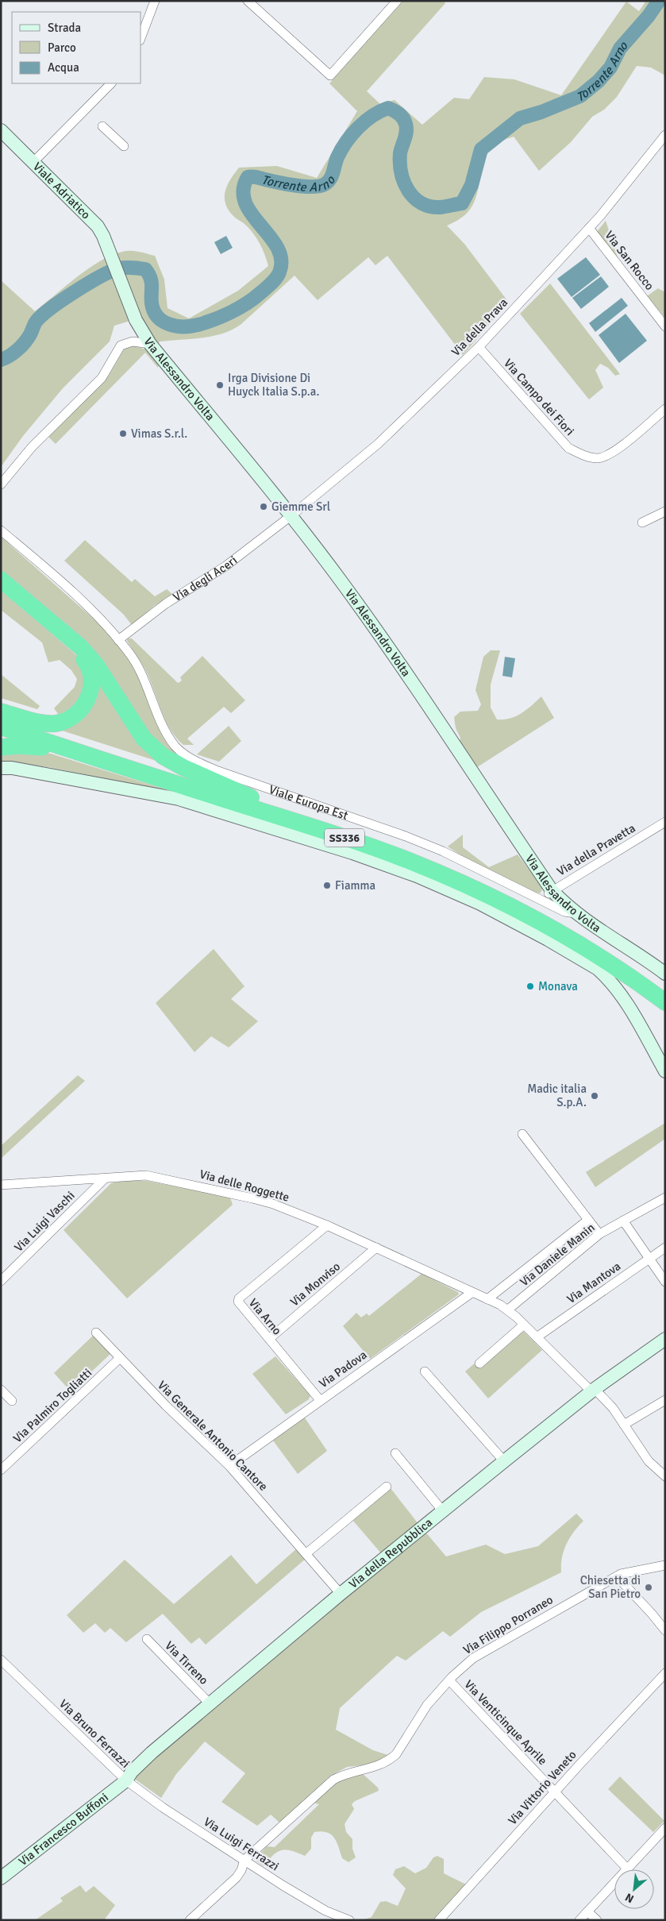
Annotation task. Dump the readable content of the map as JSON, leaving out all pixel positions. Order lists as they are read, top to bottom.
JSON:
{
  "streets": {
    "highway": ["SS336"],
    "street": [
      "Viale Adriatico",
      "Via San Rocco",
      "Via della Prava",
      "Via Alessandro Volta",
      "Via Campo dei Fiori",
      "Via degli Aceri",
      "Viale Europa Est",
      "Via della Pravetta",
      "Via delle Roggette",
      "Via Luigi Vaschi",
      "Via Daniele Manin",
      "Via Mantova",
      "Via Monviso",
      "Via Arno",
      "Via Padova",
      "Via Palmiro Togliatti",
      "Via Generale Antonio Cantore",
      "Via della Repubblica",
      "Via Filippo Porraneo",
      "Via Tirreno",
      "Via Venticinque Aprile",
      "Via Bruno Ferrazzi",
      "Via Vittorio Veneto",
      "Via Francesco Buffoni",
      "Via Luigi Ferrazzi"
    ]
  },
  "crossings": [
    ["Viale Adriatico", "Via Alessandro Volta"],
    ["Via San Rocco", "Via della Prava"],
    ["Via della Prava", "Via Alessandro Volta"],
    ["Via della Prava", "Via Campo dei Fiori"],
    ["Via della Prava", "Via degli Aceri"],
    ["Via Alessandro Volta", "Via degli Aceri"],
    ["Via Alessandro Volta", "Viale Europa Est"],
    ["Via Alessandro Volta", "Via della Pravetta"],
    ["Via degli Aceri", "Viale Europa Est"],
    ["Viale Europa Est", "Via della Pravetta"],
    ["Via delle Roggette", "Via Luigi Vaschi"],
    ["Via delle Roggette", "Via Daniele Manin"],
    ["Via delle Roggette", "Via Mantova"],
    ["Via delle Roggette", "Via Monviso"],
    ["Via delle Roggette", "Via Arno"],
    ["Via delle Roggette", "Via Padova"],
    ["Via delle Roggette", "Via della Repubblica"],
    ["Via Monviso", "Via Arno"],
    ["Via Arno", "Via Padova"],
    ["Via Padova", "Via Generale Antonio Cantore"],
    ["Via Palmiro Togliatti", "Via Generale Antonio Cantore"],
    ["Via Generale Antonio Cantore", "Via della Repubblica"],
    ["Via della Repubblica", "Via Tirreno"],
    ["Via della Repubblica", "Via Bruno Ferrazzi"],
    ["Via della Repubblica", "Via Francesco Buffoni"],
    ["Via della Repubblica", "Via Luigi Ferrazzi"],
    ["Via Filippo Porraneo", "Via Venticinque Aprile"],
    ["Via Filippo Porraneo", "Via Luigi Ferrazzi"],
    ["Via Venticinque Aprile", "Via Vittorio Veneto"],
    ["Via Bruno Ferrazzi", "Via Francesco Buffoni"],
    ["Via Bruno Ferrazzi", "Via Luigi Ferrazzi"],
    ["Via Francesco Buffoni", "Via Luigi Ferrazzi"]
  ],
  "water": ["Torrente Arno"],
  "places": [
    "Irga Divisione Di Huyck Italia S.p.a.",
    "Vimas S.r.l.",
    "Giemme Srl",
    "Fiamma",
    "Monava",
    "Madic italia S.p.A.",
    "Chiesetta di San Pietro"
  ],
  "legend": ["Strada", "Parco", "Acqua"],
  "north": "bottom left"
}
